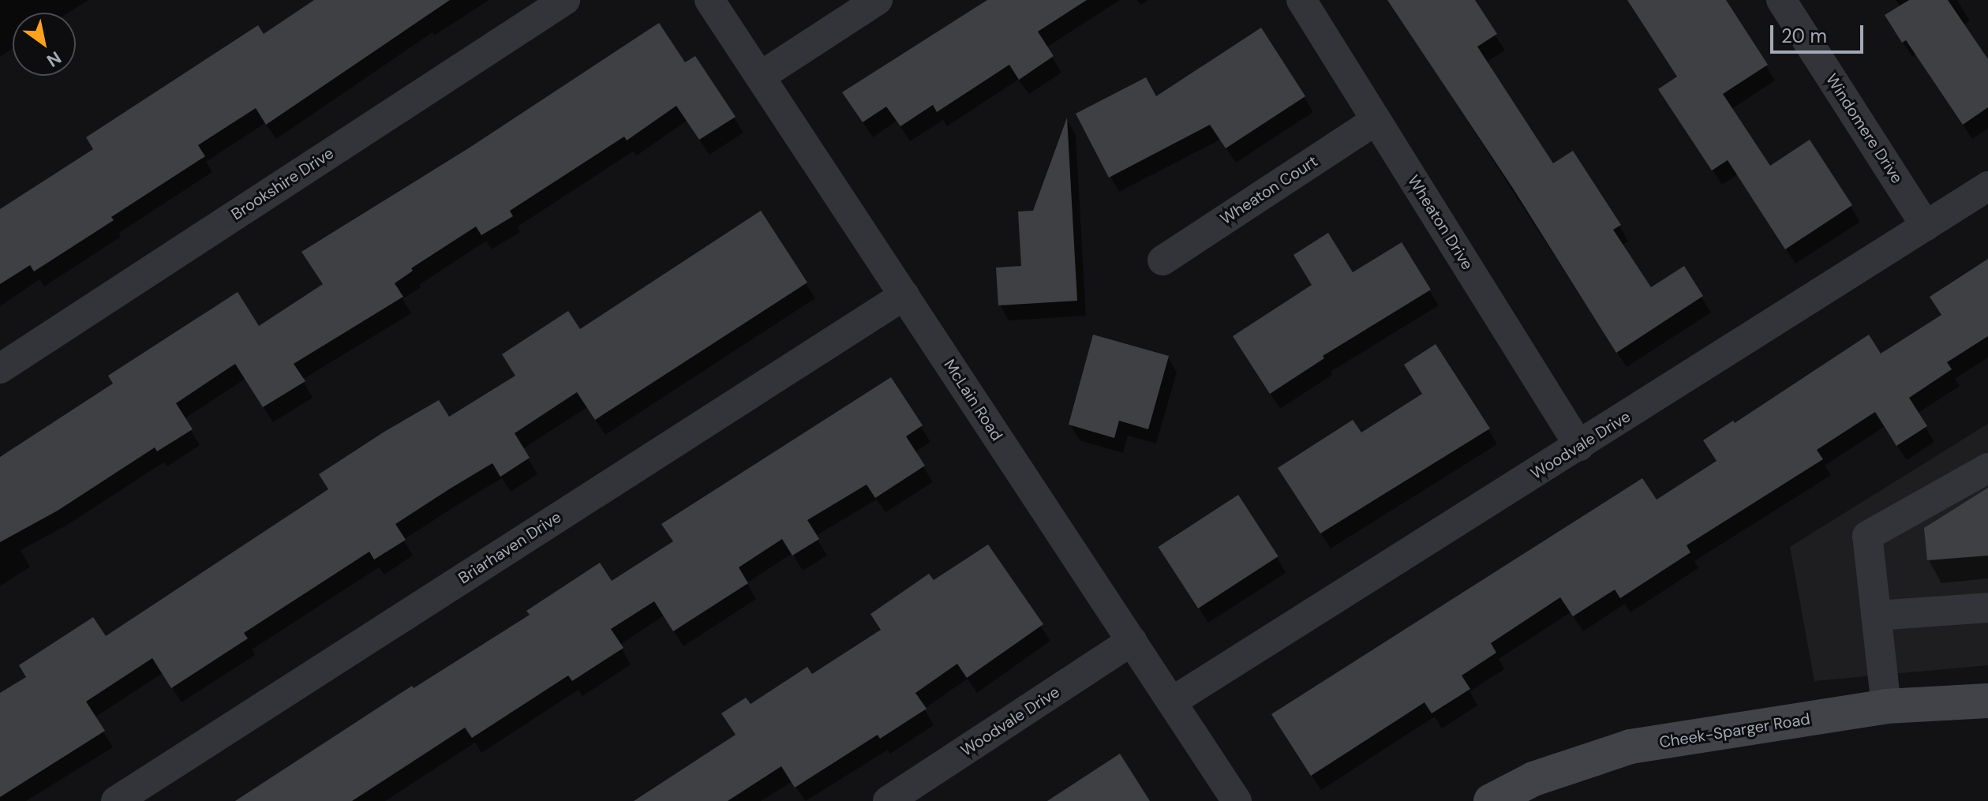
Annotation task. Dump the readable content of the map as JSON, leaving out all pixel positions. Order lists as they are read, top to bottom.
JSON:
{
  "streets": {
    "main road": ["Cheek-Sparger Road"],
    "street": [
      "Windomere Drive",
      "Brookshire Drive",
      "Wheaton Court",
      "Wheaton Drive",
      "McLain Road",
      "Woodvale Drive",
      "Briarhaven Drive"
    ]
  },
  "crossings": [
    ["Windomere Drive", "Woodvale Drive"],
    ["Wheaton Court", "Wheaton Drive"],
    ["Wheaton Drive", "Woodvale Drive"],
    ["McLain Road", "Woodvale Drive"],
    ["McLain Road", "Briarhaven Drive"]
  ],
  "scale_bar": "20 m",
  "north": "bottom right"
}
